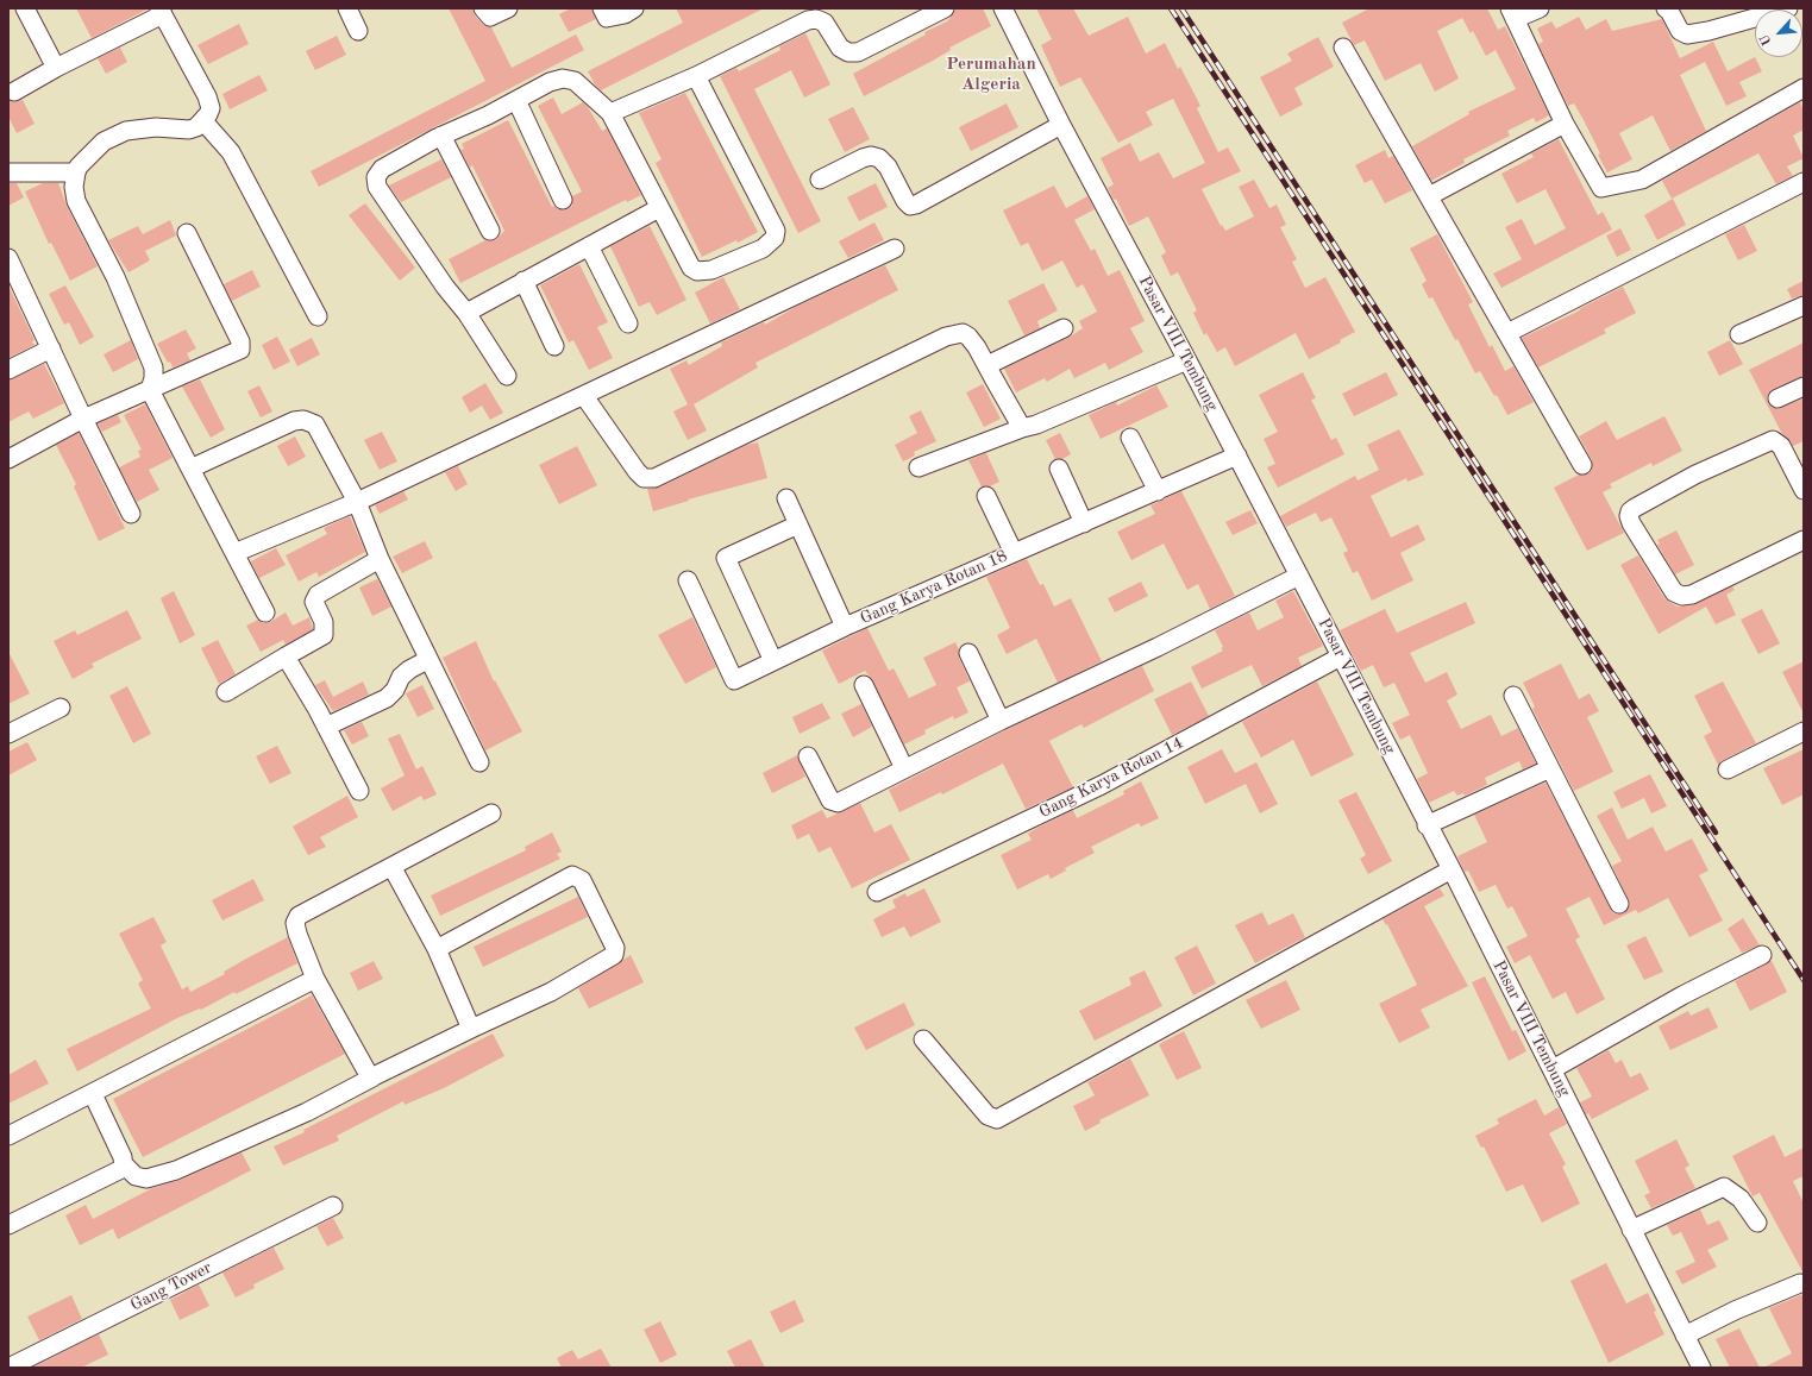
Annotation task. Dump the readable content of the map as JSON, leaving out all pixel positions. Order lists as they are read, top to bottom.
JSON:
{
  "streets": {
    "street": [
      "Pasar VIII Tembung",
      "Gang Karya Rotan 18",
      "Gang Karya Rotan 14",
      "Gang Tower"
    ]
  },
  "crossings": [
    ["Pasar VIII Tembung", "Gang Karya Rotan 18"],
    ["Pasar VIII Tembung", "Gang Karya Rotan 14"]
  ],
  "districts": ["Perumahan Algeria"],
  "north": "bottom left"
}
